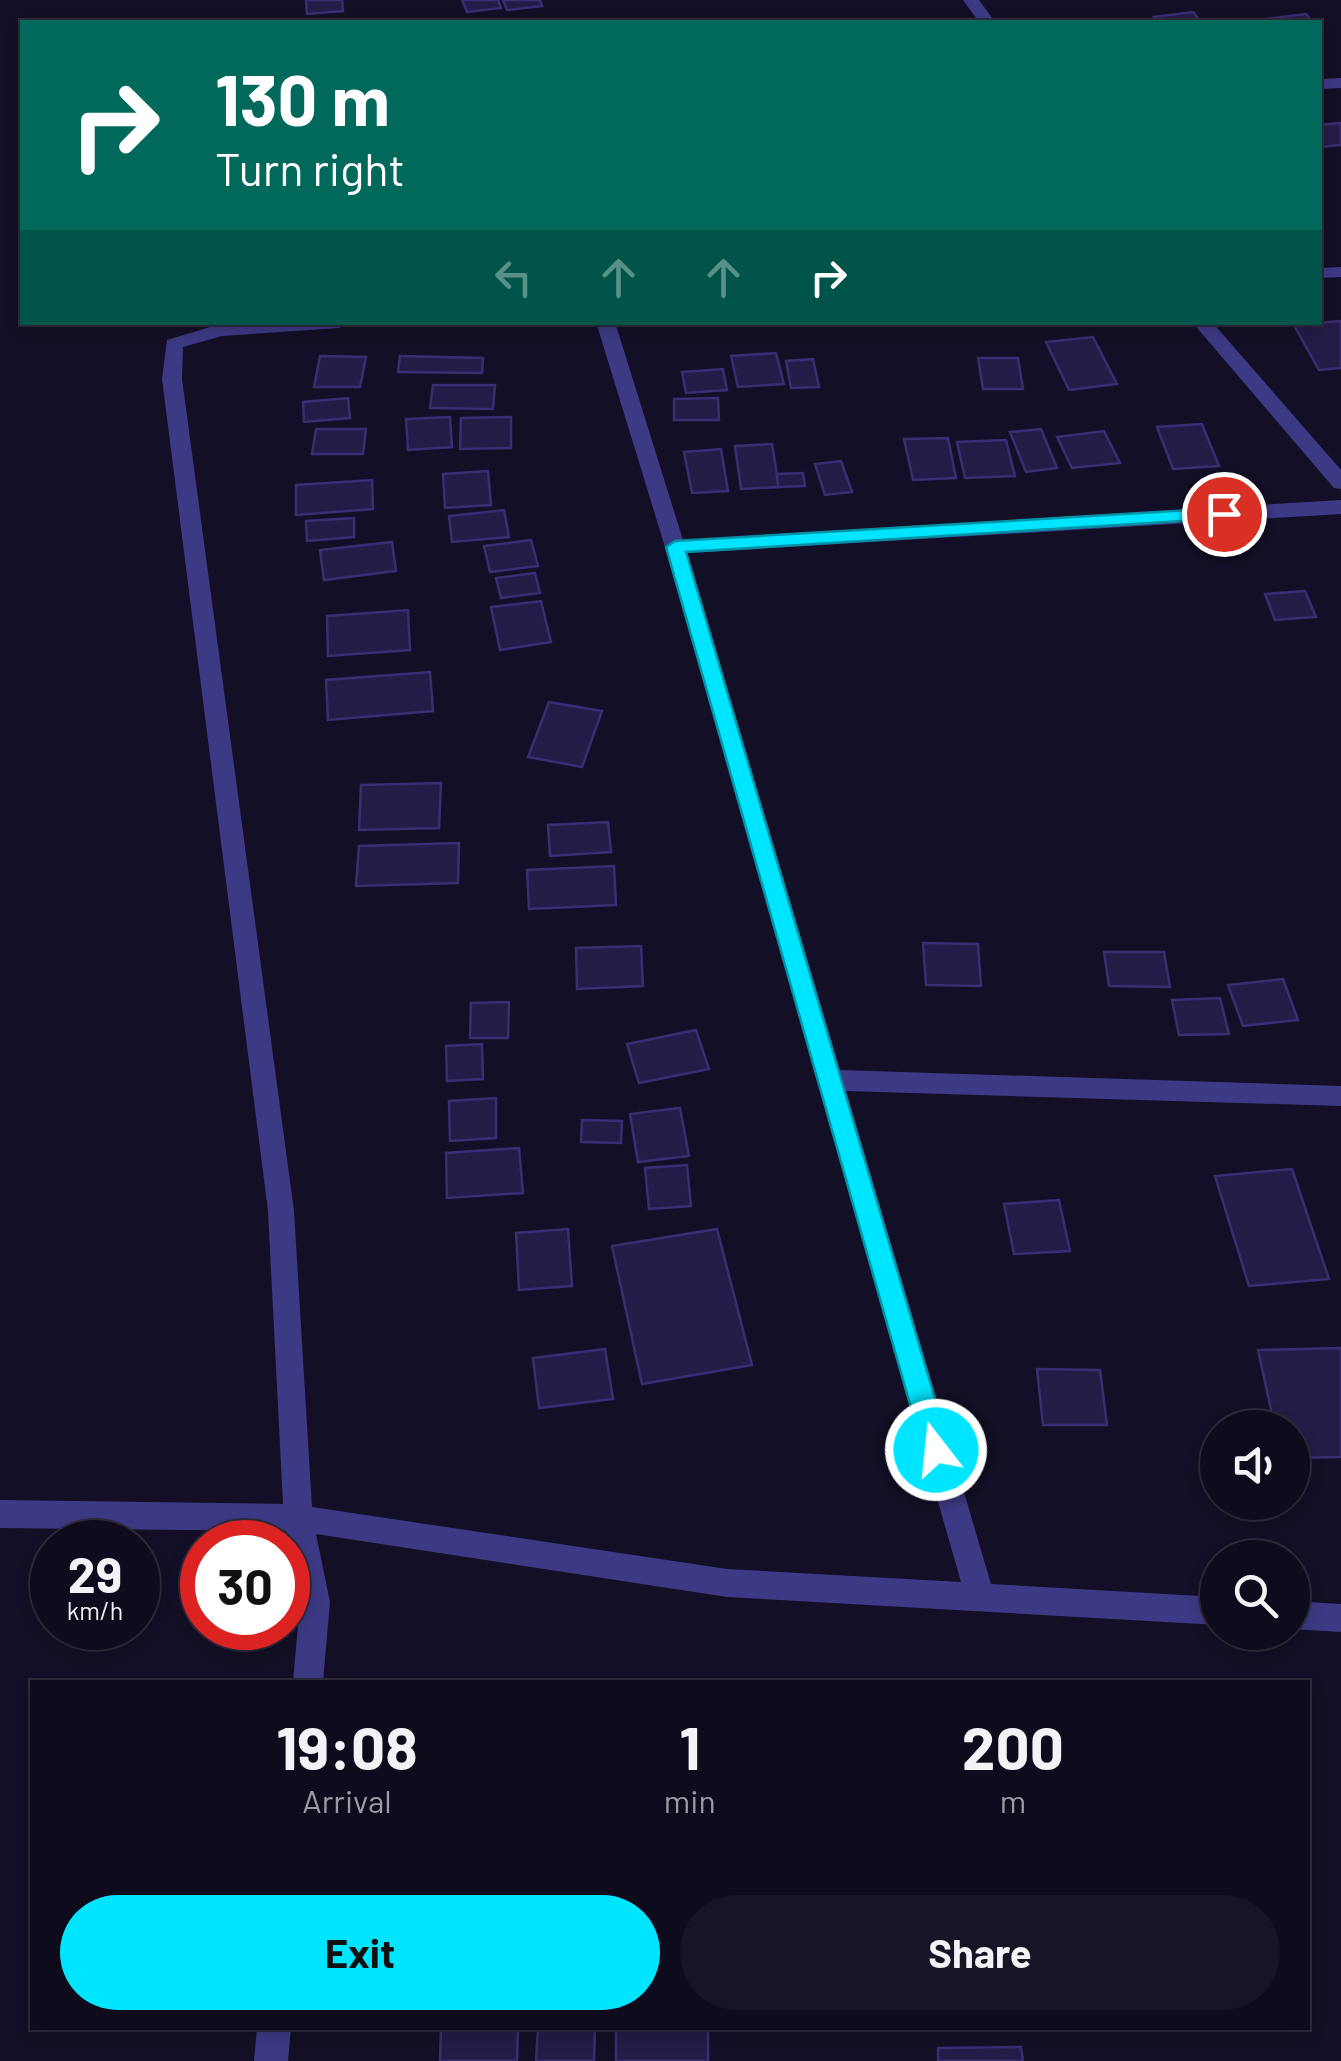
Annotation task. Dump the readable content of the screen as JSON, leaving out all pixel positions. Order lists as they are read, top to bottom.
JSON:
{
  "page": {
    "turn": ["130 m", "Turn right"],
    "speed": "29 km/h",
    "limit": "30",
    "eta": [
      "19:08",
      "Arrival",
      "1",
      "min",
      "200",
      "m"
    ],
    "buttons": ["Exit", "Share"]
  }
}
